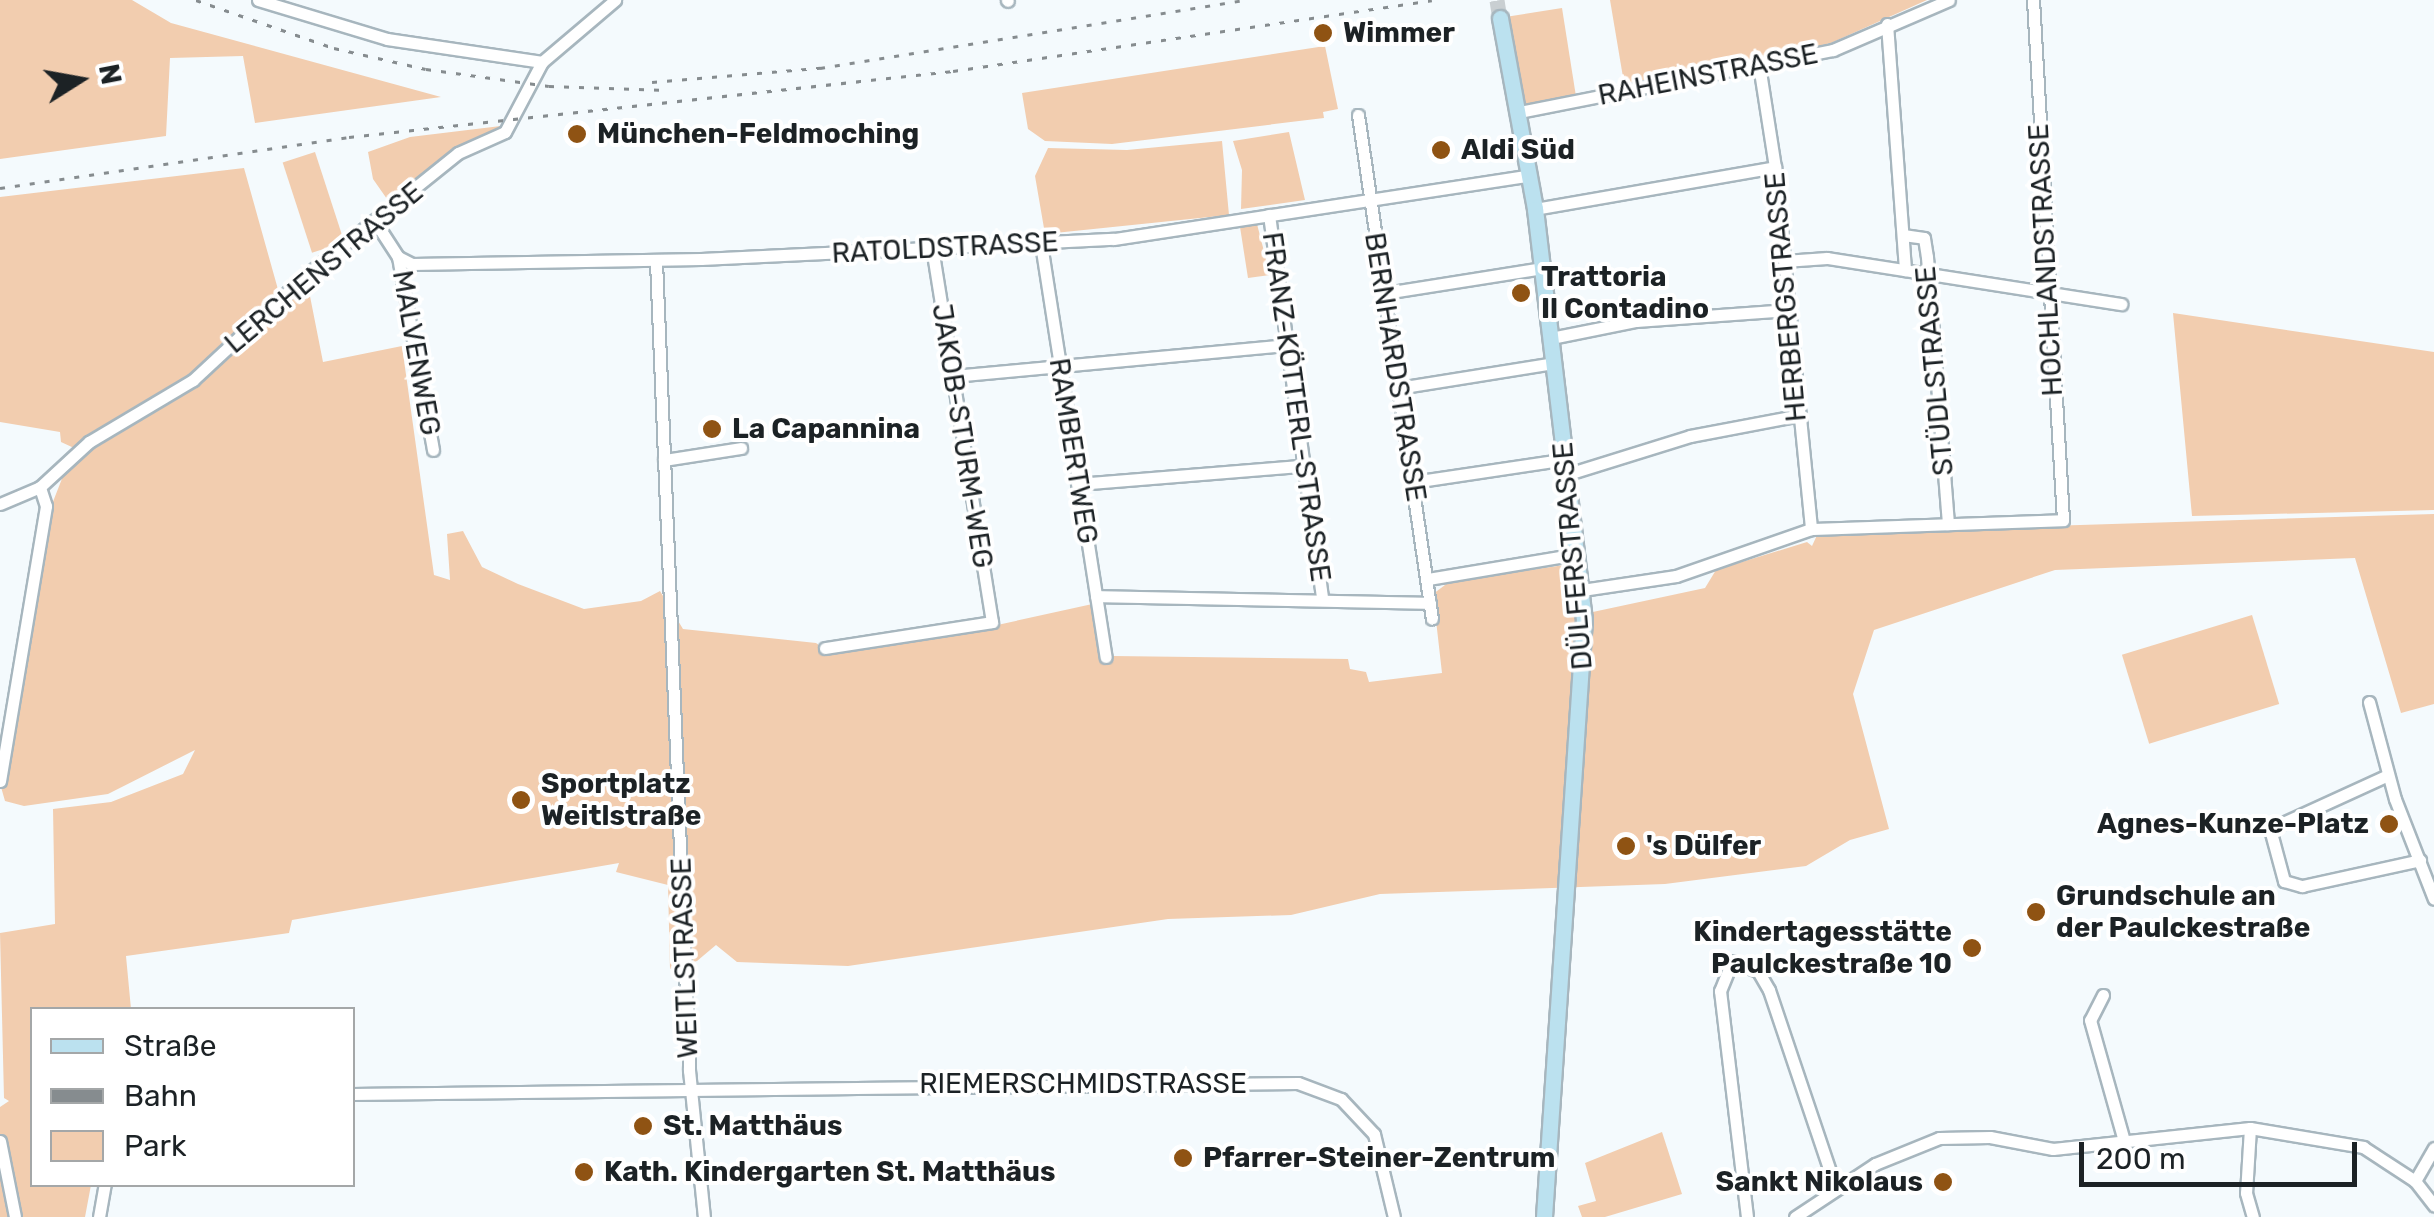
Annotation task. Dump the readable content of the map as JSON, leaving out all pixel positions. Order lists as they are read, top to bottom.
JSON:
{
  "streets": {
    "main road": ["DÜLFERSTRASSE"],
    "street": [
      "RAHEINSTRASSE",
      "RATOLDSTRASSE",
      "HOCHLANDSTRASSE",
      "LERCHENSTRASSE",
      "HERBERGSTRASSE",
      "MALVENWEG",
      "BERNHARDSTRASSE",
      "STÜDLSTRASSE",
      "FRANZ-KÖTTERL-STRASSE",
      "JAKOB-STURM-WEG",
      "RAMBERTWEG",
      "WEITLSTRASSE",
      "RIEMERSCHMIDSTRASSE"
    ]
  },
  "crossings": [
    ["RAHEINSTRASSE", "HERBERGSTRASSE"],
    ["RAHEINSTRASSE", "STÜDLSTRASSE"],
    ["RAHEINSTRASSE", "DÜLFERSTRASSE"],
    ["RATOLDSTRASSE", "MALVENWEG"],
    ["RATOLDSTRASSE", "BERNHARDSTRASSE"],
    ["RATOLDSTRASSE", "FRANZ-KÖTTERL-STRASSE"],
    ["RATOLDSTRASSE", "JAKOB-STURM-WEG"],
    ["RATOLDSTRASSE", "RAMBERTWEG"],
    ["RATOLDSTRASSE", "DÜLFERSTRASSE"],
    ["RATOLDSTRASSE", "WEITLSTRASSE"],
    ["HOCHLANDSTRASSE", "STÜDLSTRASSE"],
    ["WEITLSTRASSE", "RIEMERSCHMIDSTRASSE"]
  ],
  "places": [
    "Wimmer",
    "München-Feldmoching",
    "Aldi Süd",
    "Trattoria Il Contadino",
    "La Capannina",
    "Sportplatz Weitlstraße",
    "Agnes-Kunze-Platz",
    "'s Dülfer",
    "Grundschule an der Paulckestraße",
    "Kindertagesstätte Paulckestraße 10",
    "St. Matthäus",
    "Pfarrer-Steiner-Zentrum",
    "Kath. Kindergarten St. Matthäus",
    "Sankt Nikolaus"
  ],
  "legend": ["Straße", "Bahn", "Park"],
  "scale_bar": "200 m",
  "north": "right"
}
